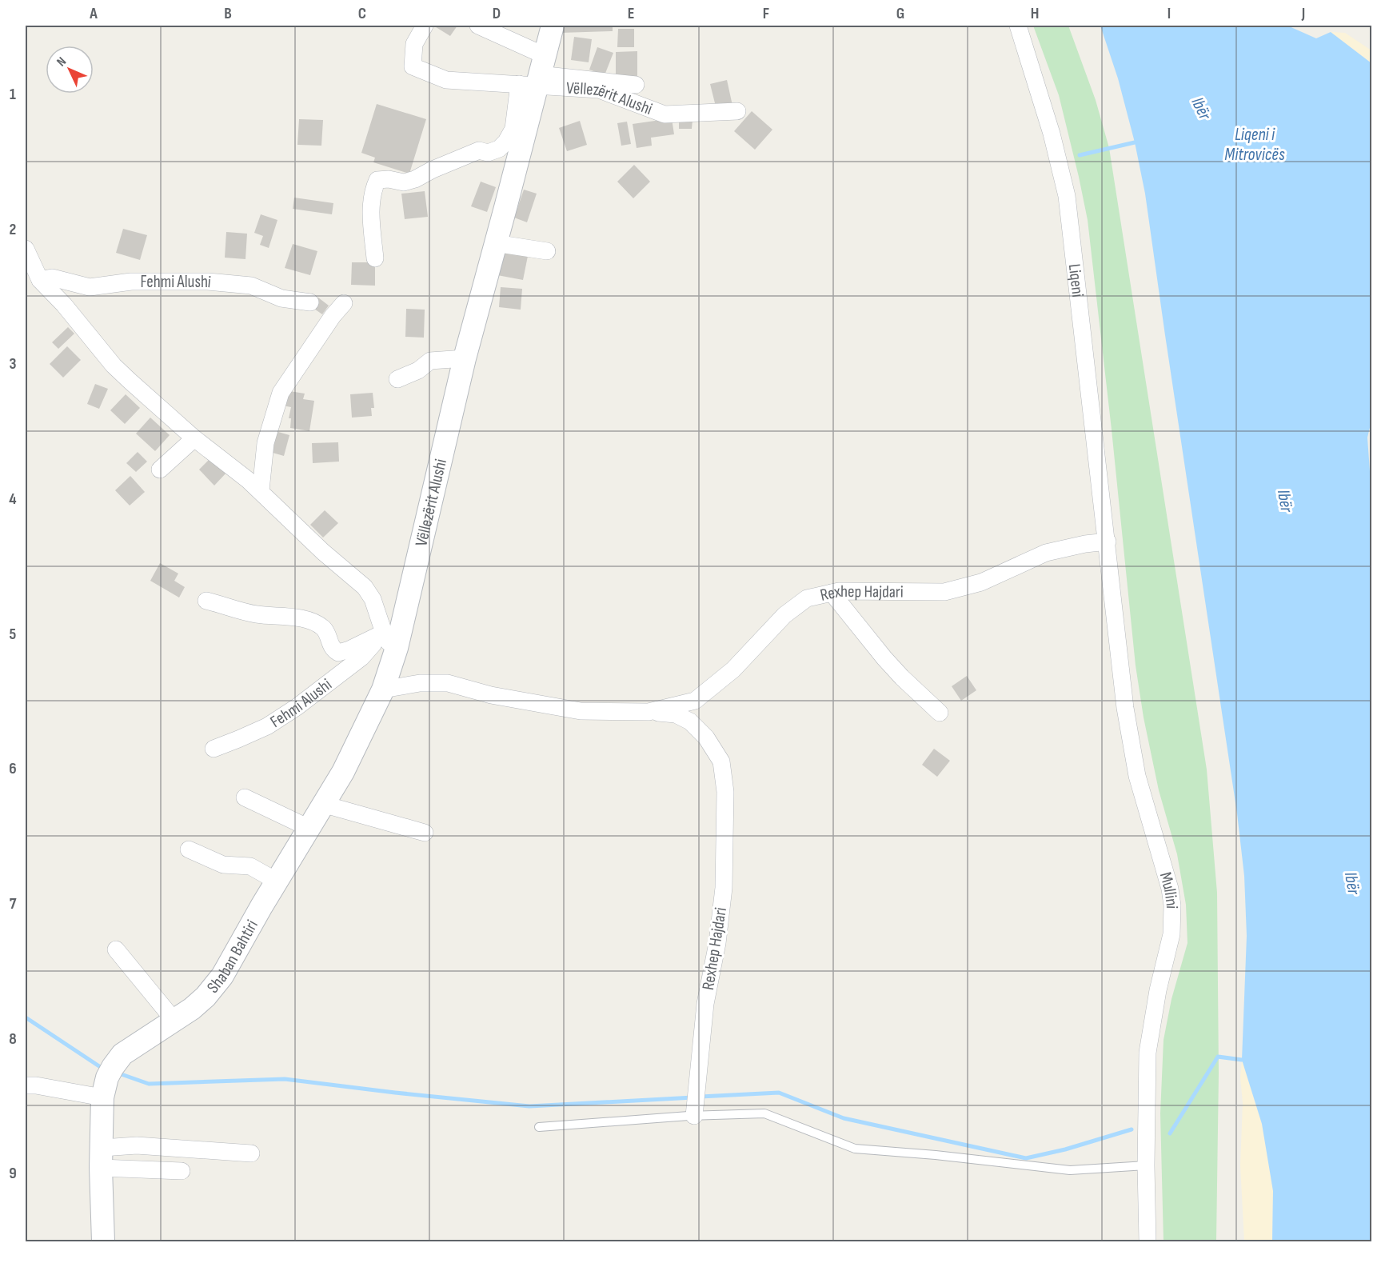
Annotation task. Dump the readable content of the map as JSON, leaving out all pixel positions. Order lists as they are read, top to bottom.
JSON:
{
  "streets": {
    "main road": ["Vëllezërit Alushi", "Shaban Bahtiri"],
    "street": [
      "Liqeni",
      "Fehmi Alushi",
      "Rexhep Hajdari",
      "Mullini"
    ]
  },
  "crossings": [
    ["Vëllezërit Alushi", "Fehmi Alushi"],
    ["Vëllezërit Alushi", "Shaban Bahtiri"],
    ["Liqeni", "Rexhep Hajdari"],
    ["Liqeni", "Mullini"],
    ["Fehmi Alushi", "Shaban Bahtiri"],
    ["Rexhep Hajdari", "Mullini"],
    ["Rexhep Hajdari", "Shaban Bahtiri"]
  ],
  "water": ["Ibër", "Liqeni i Mitrovicës"],
  "north": "top left",
  "grid": {
    "columns": [
      "A",
      "B",
      "C",
      "D",
      "E",
      "F",
      "G",
      "H",
      "I",
      "J"
    ],
    "rows": [
      "1",
      "2",
      "3",
      "4",
      "5",
      "6",
      "7",
      "8",
      "9"
    ]
  }
}
